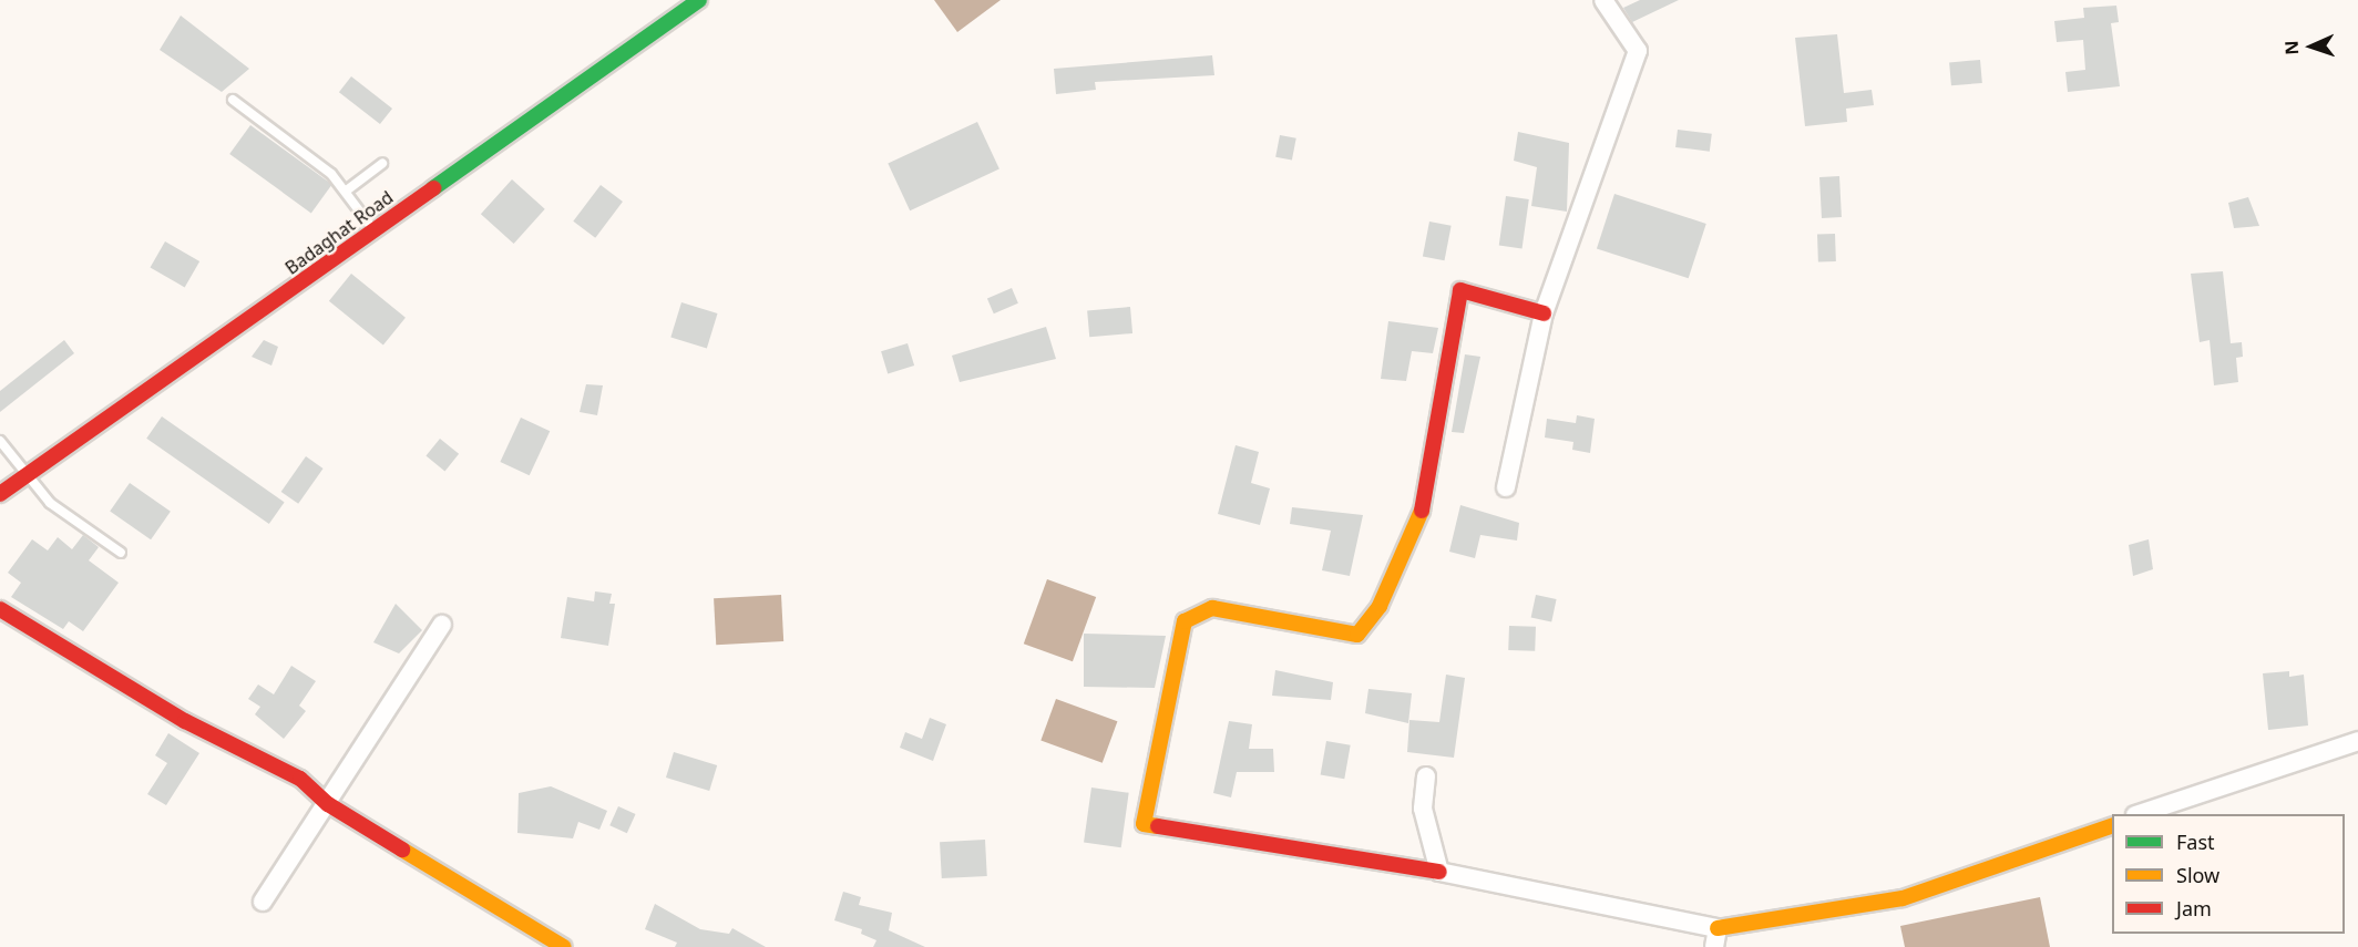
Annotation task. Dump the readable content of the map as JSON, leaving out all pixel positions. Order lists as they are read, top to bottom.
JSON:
{
  "streets": {
    "street": ["Badaghat Road"]
  },
  "legend": ["Fast", "Slow", "Jam"],
  "north": "left"
}
